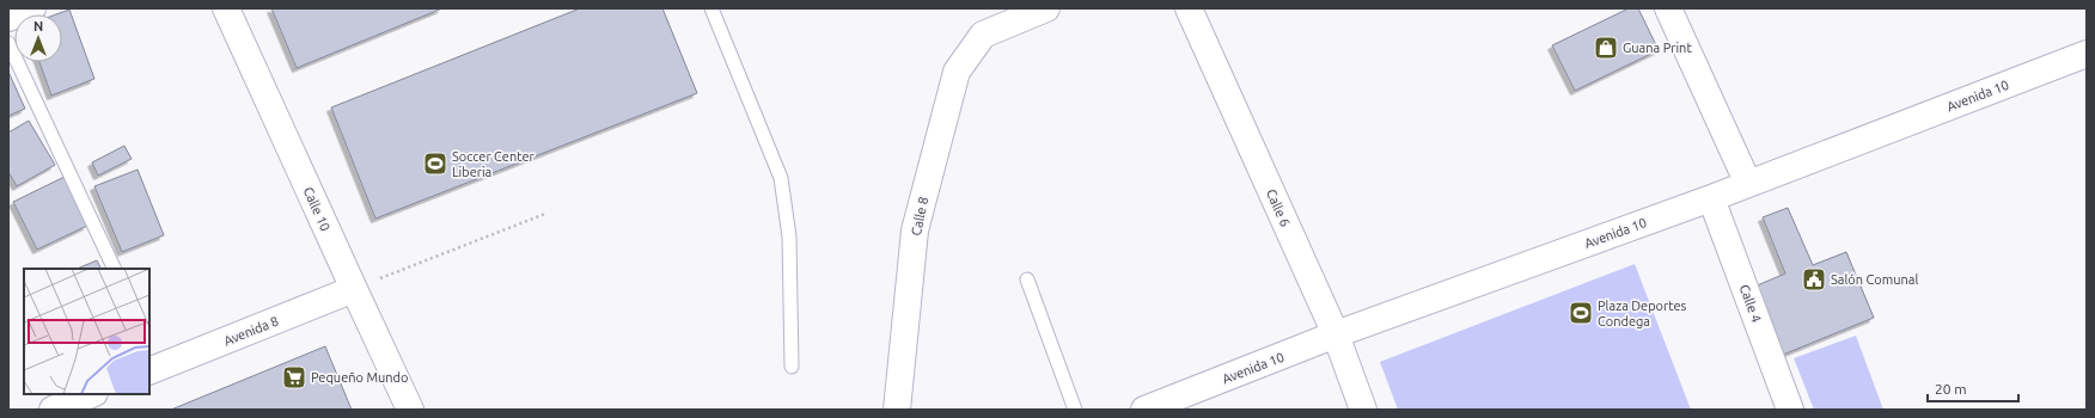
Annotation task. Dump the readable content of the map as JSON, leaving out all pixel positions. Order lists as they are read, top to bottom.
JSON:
{
  "streets": {
    "street": [
      "Avenida 10",
      "Calle 6",
      "Calle 10",
      "Calle 8",
      "Calle 4",
      "Avenida 8"
    ]
  },
  "crossings": [
    ["Avenida 10", "Calle 6"],
    ["Avenida 10", "Calle 4"],
    ["Calle 10", "Avenida 8"]
  ],
  "places": {
    "shop": ["Guana Print"],
    "sports": ["Soccer Center Liberia", "Plaza Deportes Condega"],
    "public building": ["Salón Comunal"],
    "supermarket": ["Pequeño Mundo"]
  },
  "scale_bar": "20 m",
  "north": "top"
}
